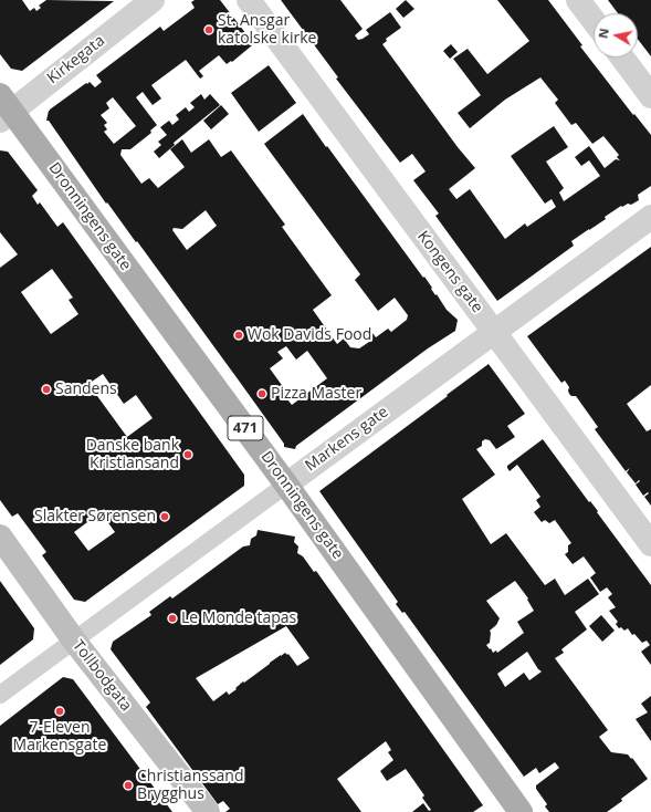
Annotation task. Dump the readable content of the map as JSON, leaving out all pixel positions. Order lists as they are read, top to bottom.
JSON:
{
  "streets": {
    "main road": ["Dronningens gate", "471", "Tollbodgata"],
    "street": ["Kirkegata", "Kongens gate", "Markens gate"]
  },
  "crossings": [
    ["Kirkegata", "Dronningens gate"],
    ["Dronningens gate", "Markens gate"],
    ["Kongens gate", "Markens gate"],
    ["Markens gate", "Tollbodgata"]
  ],
  "places": [
    "St. Ansgar katolske kirke",
    "Wok Davids Food",
    "Sandens",
    "Pizza Master",
    "Danske bank Kristiansand",
    "Slakter Sørensen",
    "Le Monde tapas",
    "7-Eleven Markensgate",
    "Christianssand Brygghus"
  ],
  "north": "left"
}
